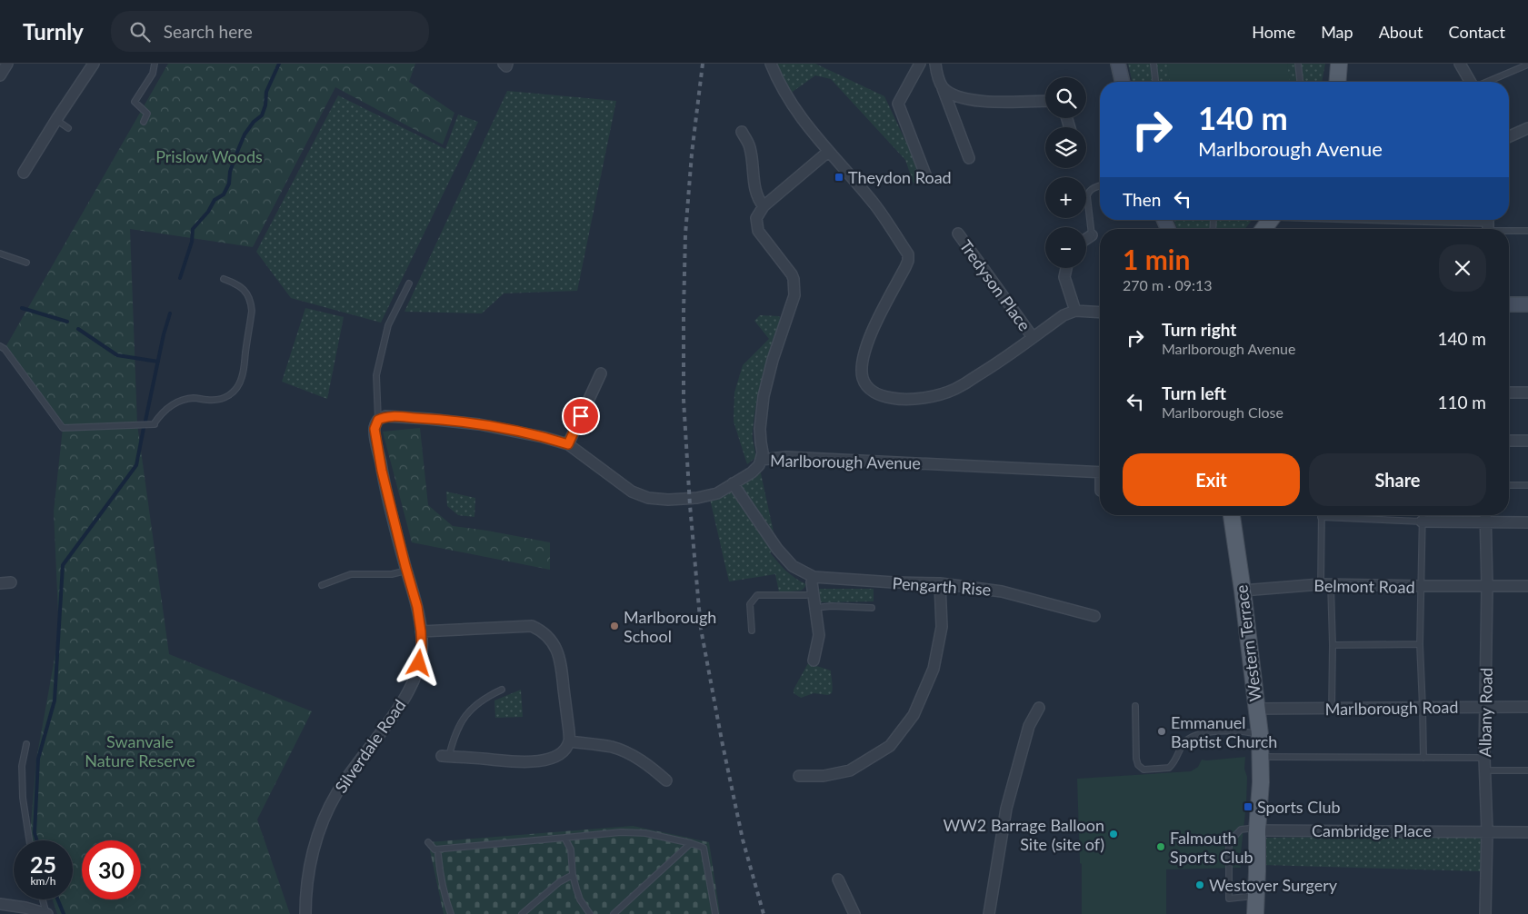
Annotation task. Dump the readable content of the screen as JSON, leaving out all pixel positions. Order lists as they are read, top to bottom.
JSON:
{
  "streets": {
    "main road": ["Western Terrace"],
    "street": [
      "Tredyson Place",
      "Marlborough Avenue",
      "Pengarth Rise",
      "Belmont Road",
      "Marlborough Road",
      "Albany Road",
      "Silverdale Road",
      "Cambridge Place"
    ]
  },
  "crossings": [
    ["Marlborough Avenue", "Pengarth Rise"],
    ["Marlborough Avenue", "Silverdale Road"],
    ["Belmont Road", "Western Terrace"],
    ["Belmont Road", "Albany Road"],
    ["Western Terrace", "Marlborough Road"],
    ["Western Terrace", "Cambridge Place"],
    ["Marlborough Road", "Albany Road"],
    ["Albany Road", "Cambridge Place"]
  ],
  "parks": ["Prislow Woods", "Swanvale Nature Reserve"],
  "places": {
    "transit": ["Theydon Road", "Sports Club"],
    "other": [
      "Marlborough School",
      "Emmanuel Baptist Church",
      "WW2 Barrage Balloon Site (site of)",
      "Falmouth Sports Club",
      "Westover Surgery"
    ]
  },
  "page": {
    "header": "Turnly",
    "search": "Search here",
    "nav": [
      "Home",
      "Map",
      "About",
      "Contact"
    ],
    "map_buttons": ["+", "−"],
    "turn": ["140 m", "Marlborough Avenue"],
    "then": "Then",
    "heading": ["1 min", "270 m · 09:13"],
    "list": [
      {
        "name": "Turn right",
        "note": "Marlborough Avenue",
        "value": "140 m"
      },
      {
        "name": "Turn left",
        "note": "Marlborough Close",
        "value": "110 m"
      }
    ],
    "buttons": ["Exit", "Share"],
    "speed": "25 km/h",
    "limit": "30"
  }
}
